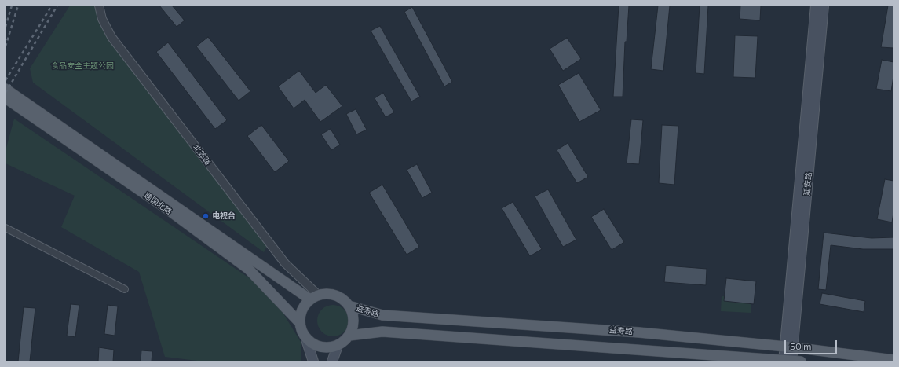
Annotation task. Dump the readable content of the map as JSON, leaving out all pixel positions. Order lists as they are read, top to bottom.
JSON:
{
  "streets": {
    "main road": ["延安路", "建国北路", "益寿路"],
    "street": ["北郊路"]
  },
  "crossings": [
    ["北郊路", "建国北路"],
    ["北郊路", "益寿路"],
    ["延安路", "益寿路"],
    ["建国北路", "益寿路"]
  ],
  "parks": ["食品安全主题公园"],
  "places": ["电视台"],
  "scale_bar": "50 m"
}
